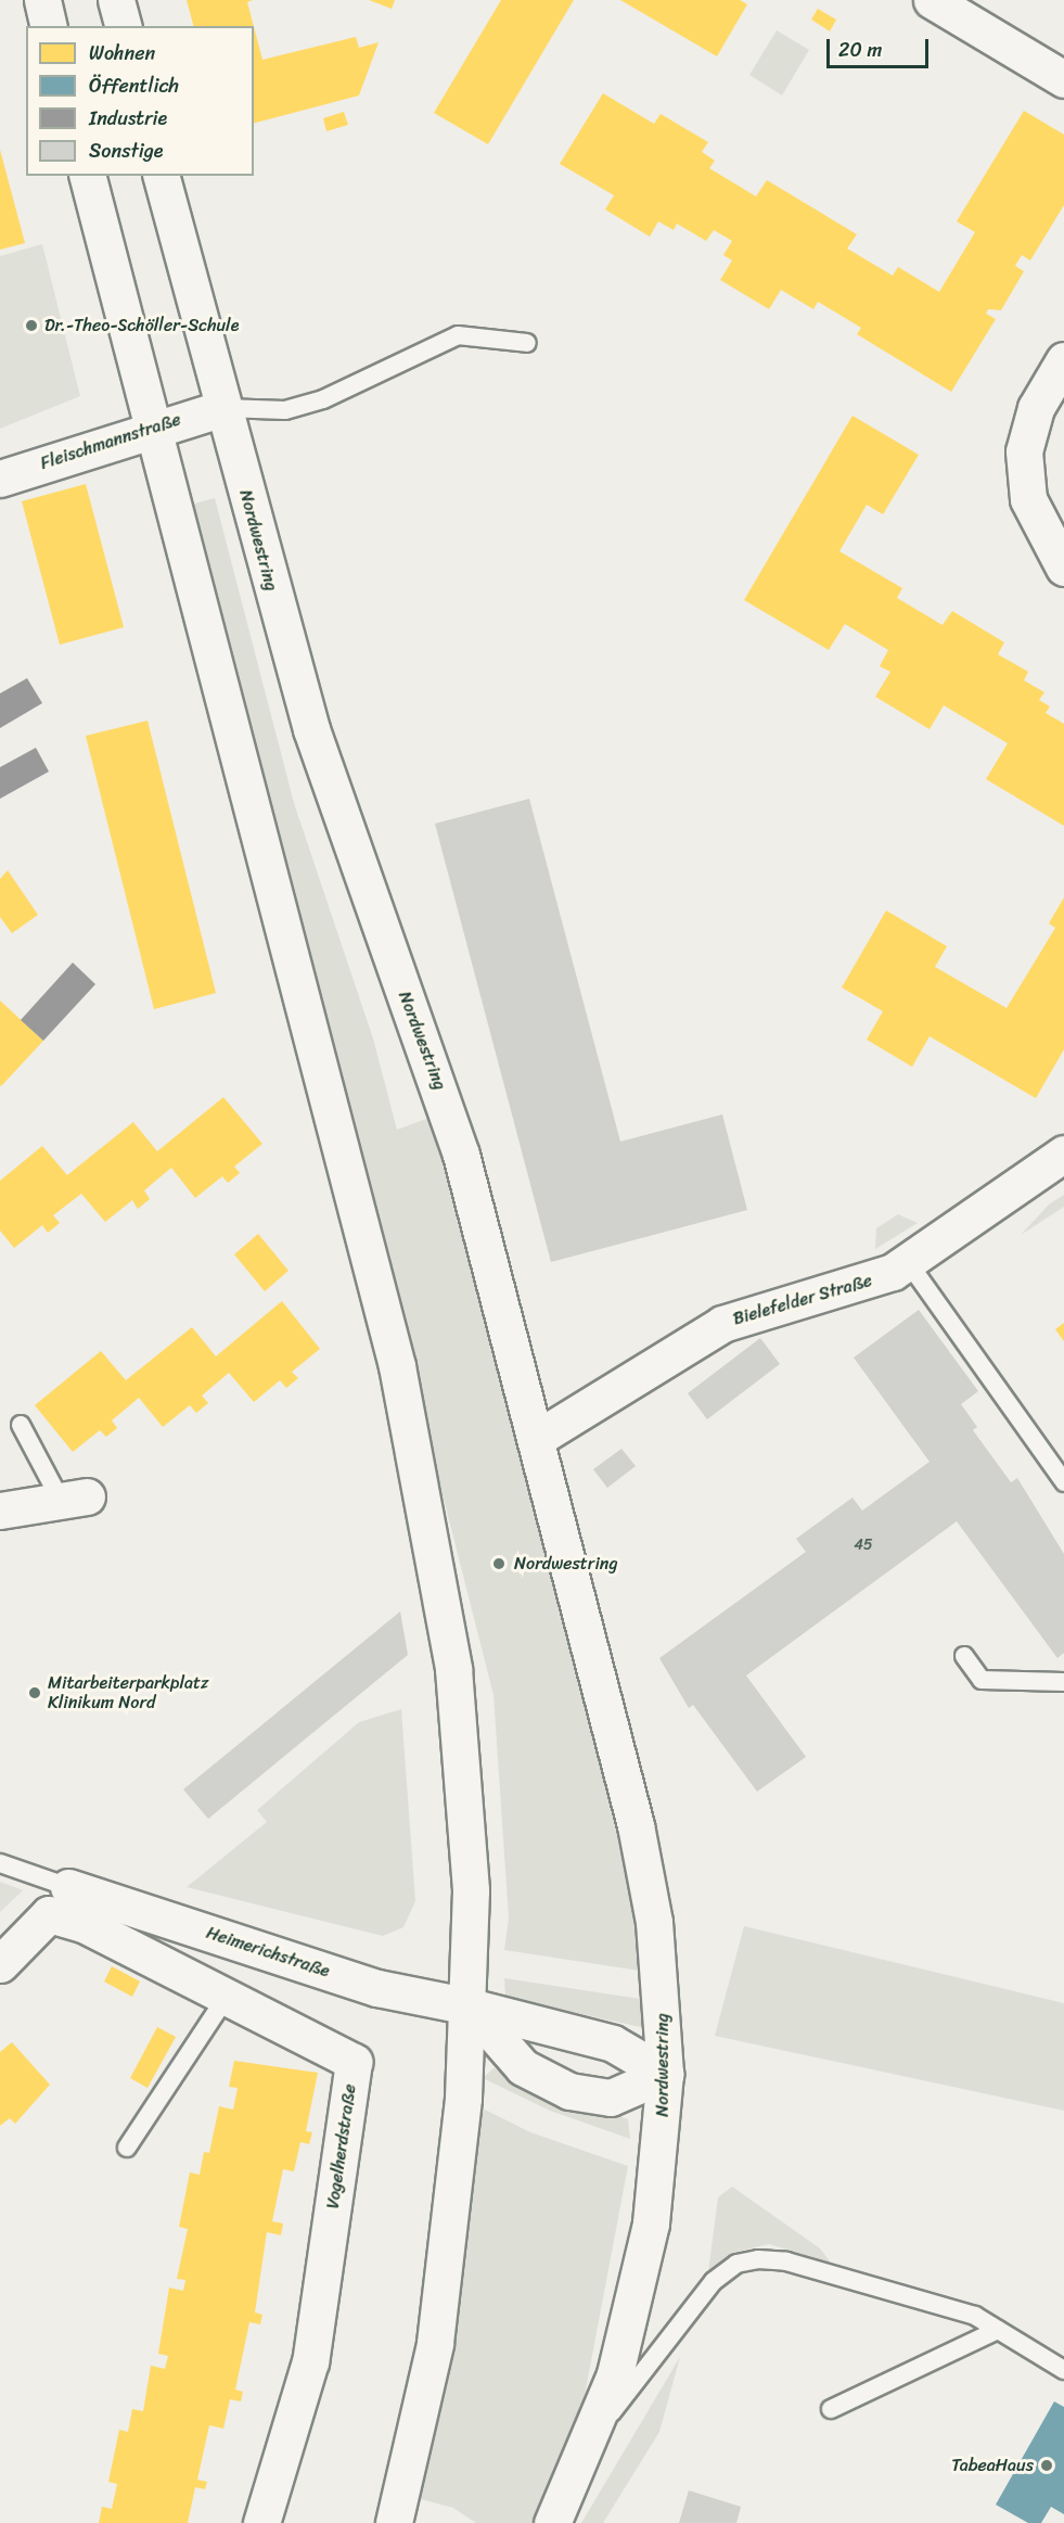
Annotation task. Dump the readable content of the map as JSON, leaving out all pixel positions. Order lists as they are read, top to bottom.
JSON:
{
  "streets": {
    "main road": [
      "Fleischmannstraße",
      "Nordwestring",
      "Bielefelder Straße",
      "Heimerichstraße",
      "Vogelherdstraße"
    ]
  },
  "crossings": [
    ["Fleischmannstraße", "Nordwestring"],
    ["Nordwestring", "Bielefelder Straße"],
    ["Nordwestring", "Heimerichstraße"],
    ["Heimerichstraße", "Vogelherdstraße"]
  ],
  "places": [
    "Dr.-Theo-Schöller-Schule",
    "Nordwestring",
    "Mitarbeiterparkplatz Klinikum Nord",
    "TabeaHaus"
  ],
  "house_numbers": ["45"],
  "legend": [
    "Wohnen",
    "Öffentlich",
    "Industrie",
    "Sonstige"
  ],
  "scale_bar": "20 m"
}
